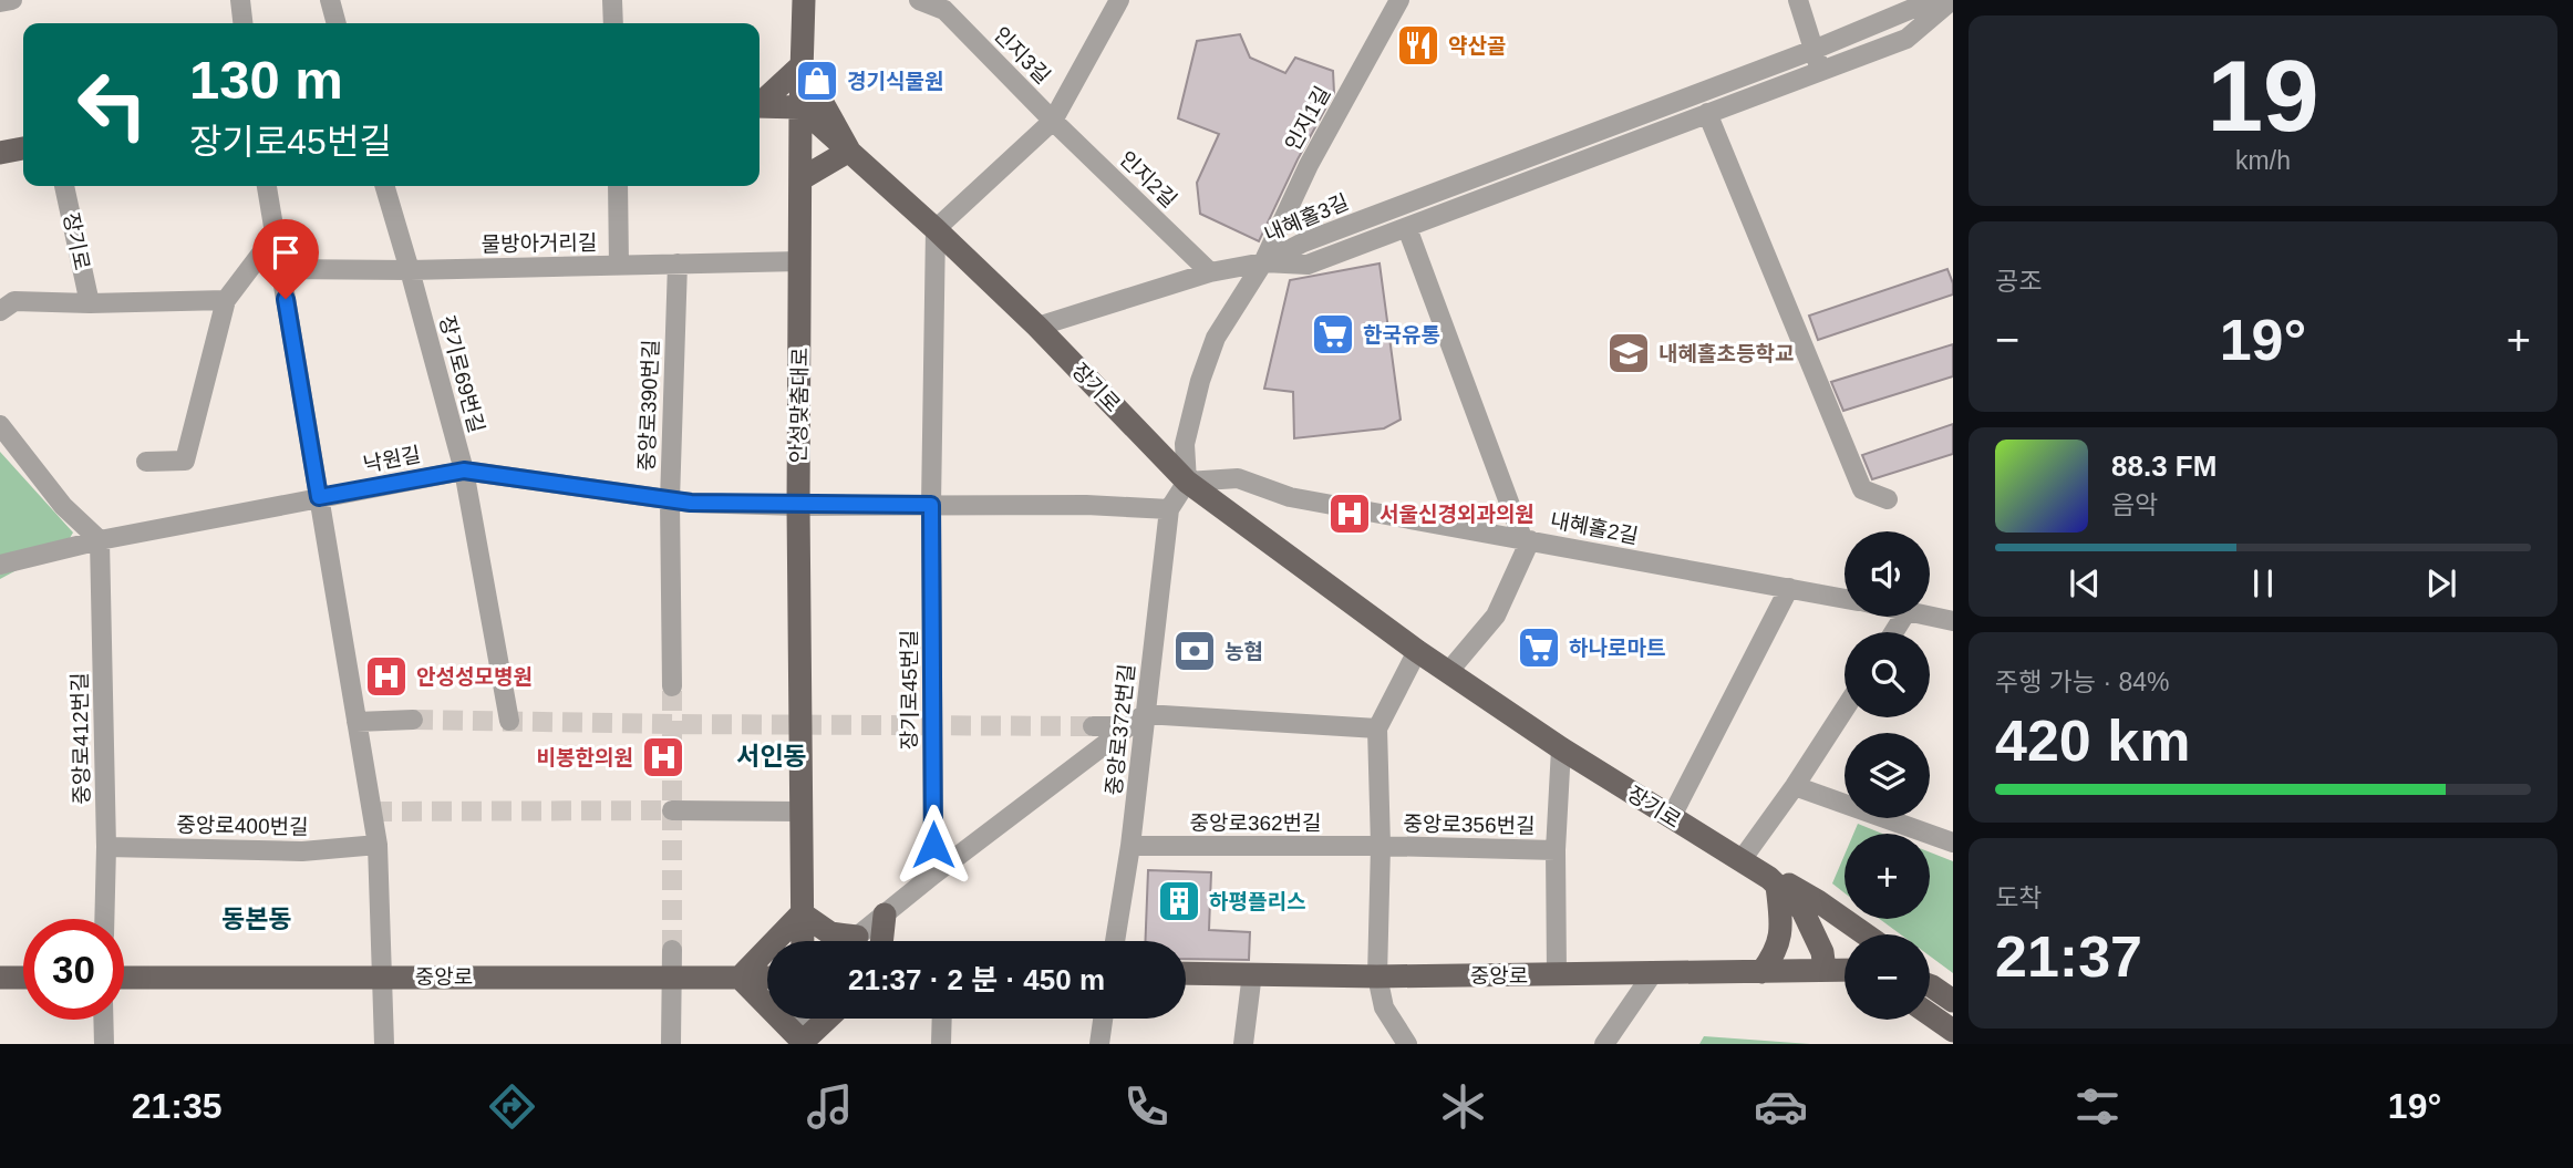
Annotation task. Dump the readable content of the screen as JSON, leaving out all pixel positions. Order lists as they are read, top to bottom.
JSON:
{
  "streets": {
    "main road": ["장기로", "안성맞춤대로", "중앙로"],
    "street": [
      "인지3길",
      "인지1길",
      "인지2길",
      "내혜홀3길",
      "물방아거리길",
      "장기로69번길",
      "중앙로390번길",
      "낙원길",
      "내혜홀2길",
      "장기로45번길",
      "중앙로372번길",
      "중앙로412번길",
      "중앙로362번길",
      "중앙로356번길",
      "중앙로400번길"
    ]
  },
  "crossings": [
    ["인지3길", "인지2길"],
    ["인지1길", "내혜홀3길"],
    ["인지1길", "장기로"],
    ["인지1길", "내혜홀2길"],
    ["인지1길", "중앙로372번길"],
    ["장기로", "안성맞춤대로"],
    ["장기로", "내혜홀2길"],
    ["장기로", "장기로45번길"],
    ["장기로", "중앙로372번길"],
    ["장기로", "중앙로356번길"],
    ["장기로", "중앙로"],
    ["물방아거리길", "장기로69번길"],
    ["물방아거리길", "중앙로390번길"],
    ["물방아거리길", "안성맞춤대로"],
    ["장기로69번길", "낙원길"],
    ["중앙로390번길", "낙원길"],
    ["안성맞춤대로", "낙원길"],
    ["낙원길", "중앙로412번길"],
    ["내혜홀2길", "중앙로372번길"],
    ["중앙로372번길", "중앙로362번길"],
    ["중앙로412번길", "중앙로400번길"],
    ["중앙로362번길", "중앙로356번길"],
    ["중앙로356번길", "중앙로"]
  ],
  "districts": ["서인동", "동본동"],
  "places": {
    "restaurant": ["약산골"],
    "shop": ["경기식물원"],
    "supermarket": ["한국유통", "하나로마트"],
    "school or university": ["내혜홀초등학교"],
    "hospital": ["서울신경외과의원", "안성성모병원", "비봉한의원"],
    "bank": ["농협"],
    "building": ["하평플리스"]
  },
  "page": {
    "tile": [
      ["19", "km/h"],
      "공조",
      ["주행 가능 · 84%", "420 km"],
      ["도착", "21:37"]
    ],
    "turn": ["130 m", "장기로45번길"],
    "heat": ["−", "19°", "+"],
    "song": ["88.3 FM", "음악"],
    "map_buttons": ["+", "−"],
    "limit": "30",
    "trip": "21:37 · 2 분 · 450 m",
    "tabs": ["21:35", "19°"]
  }
}
